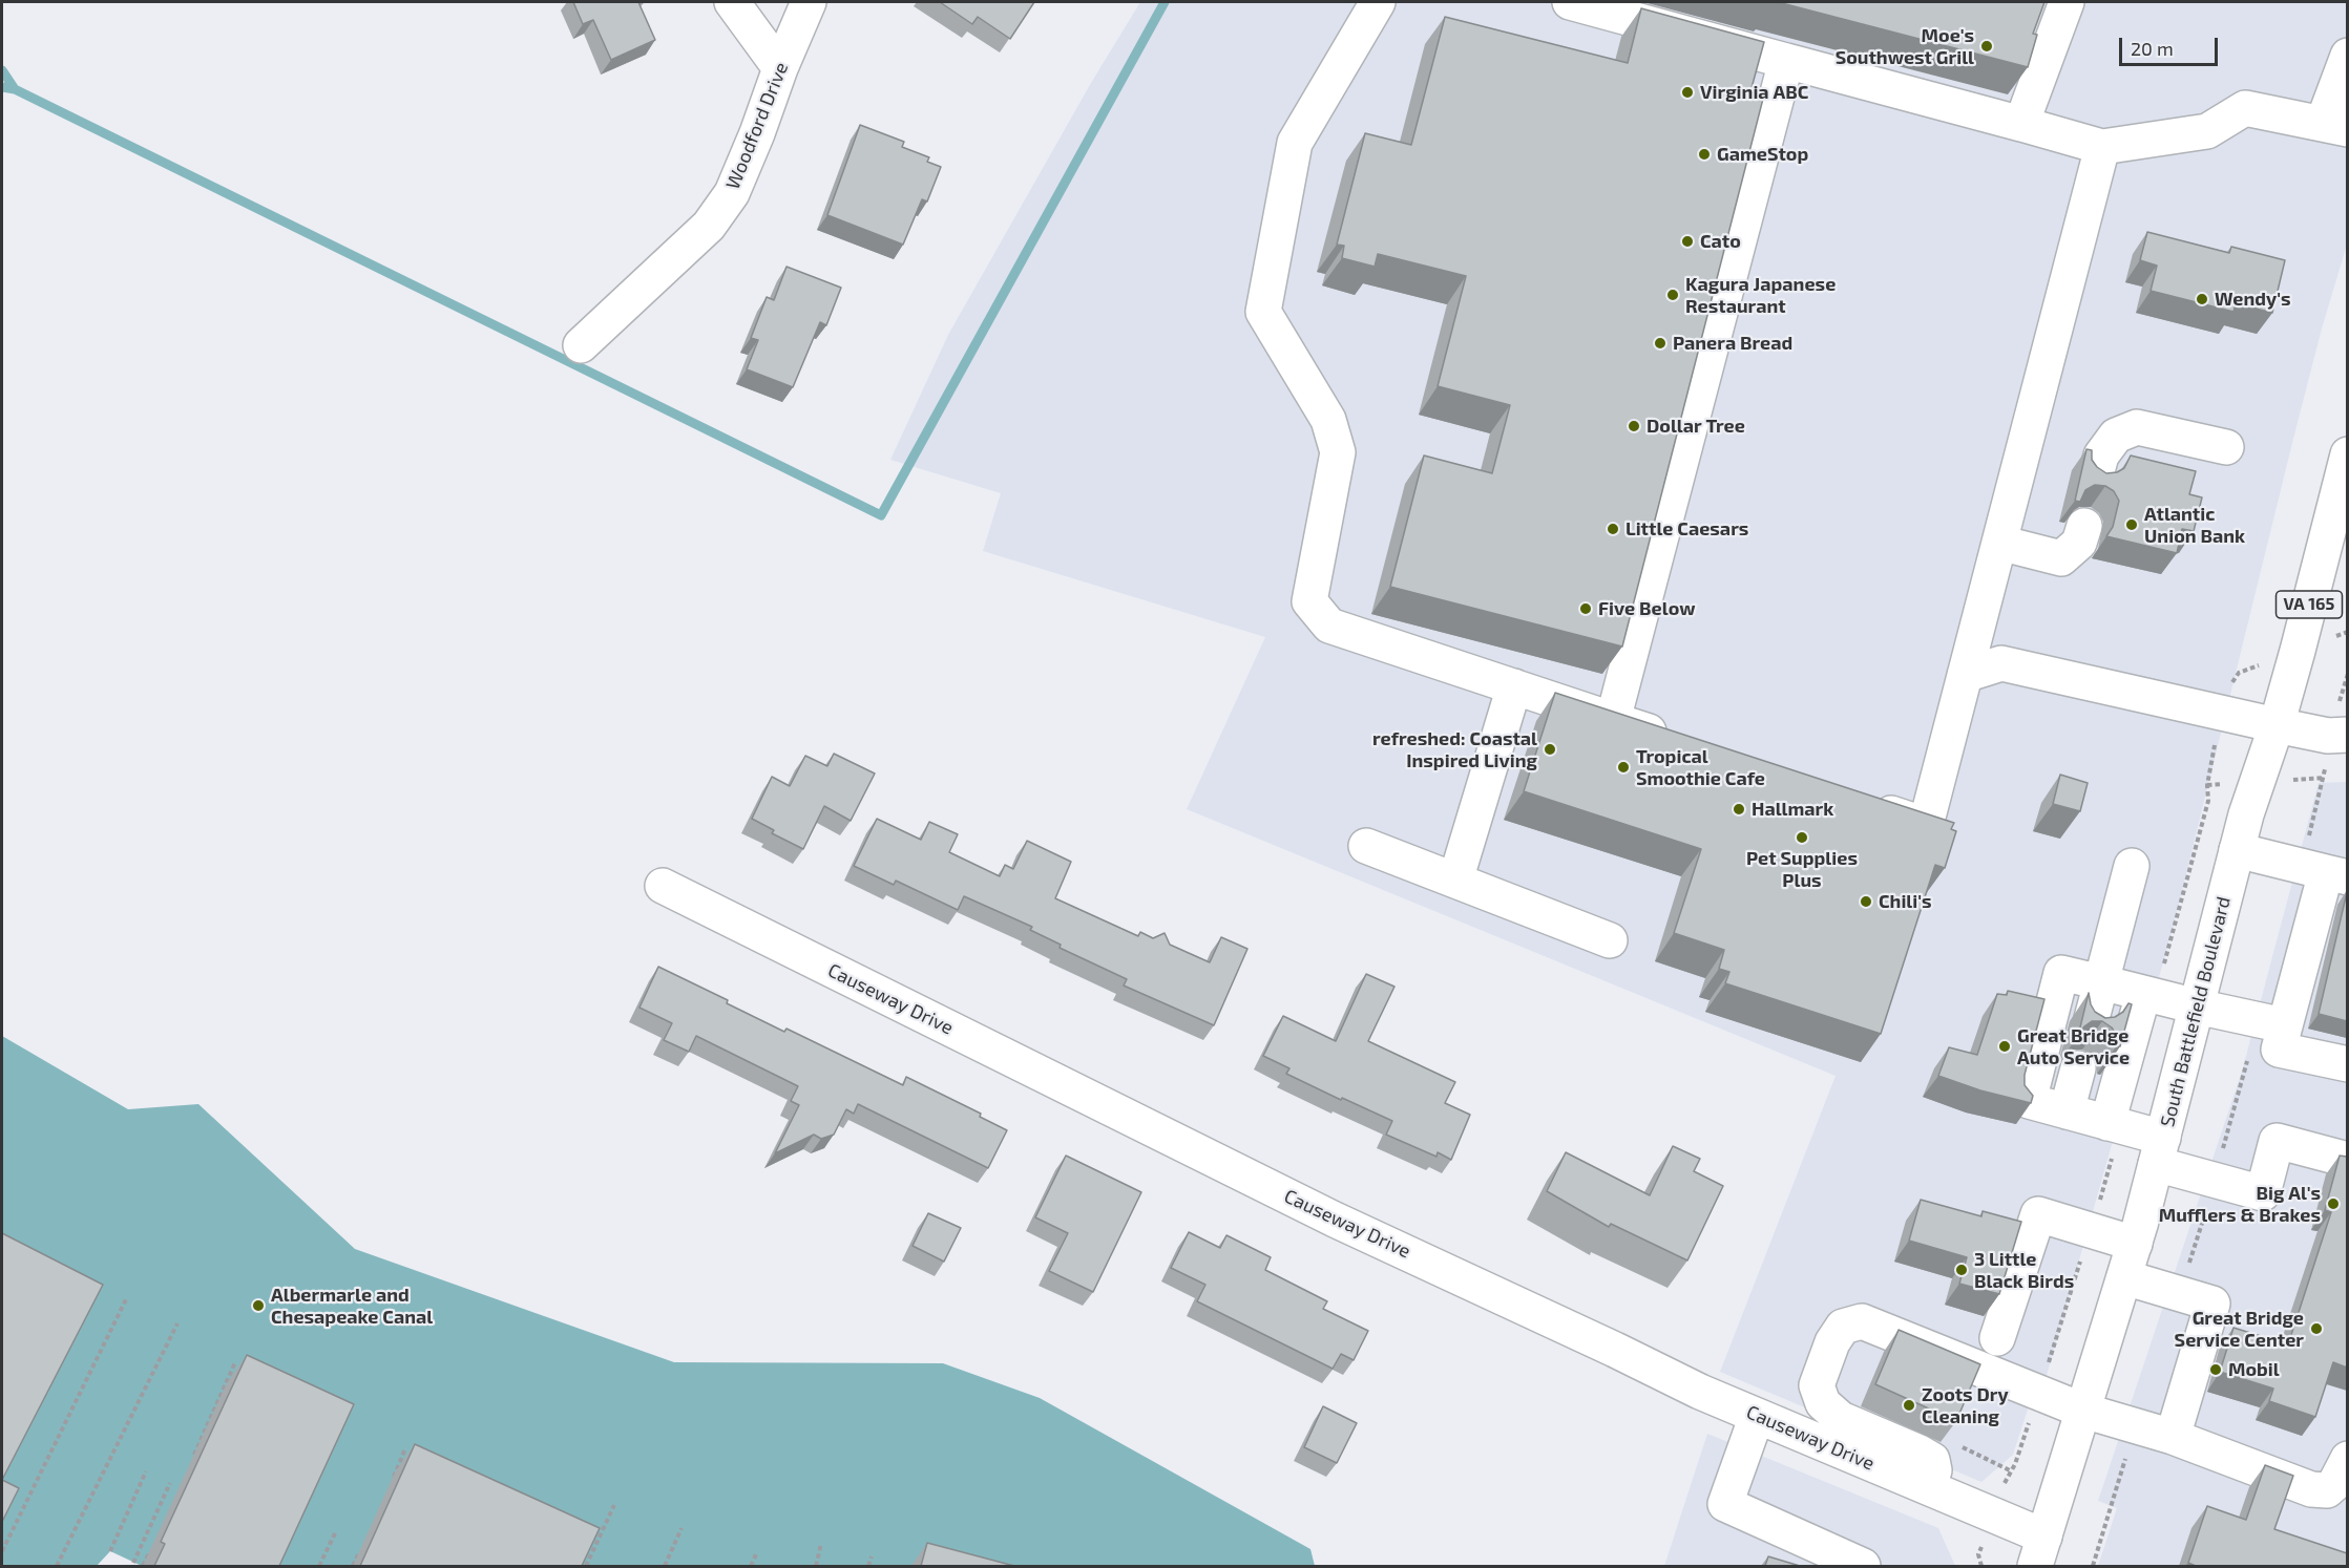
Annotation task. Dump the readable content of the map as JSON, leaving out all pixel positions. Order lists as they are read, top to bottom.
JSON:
{
  "streets": {
    "street": [
      "Woodford Drive",
      "VA 165",
      "Causeway Drive",
      "South Battlefield Boulevard"
    ]
  },
  "crossings": [
    ["Causeway Drive", "South Battlefield Boulevard"]
  ],
  "places": [
    "Moe's Southwest Grill",
    "Virginia ABC",
    "GameStop",
    "Cato",
    "Kagura Japanese Restaurant",
    "Wendy's",
    "Panera Bread",
    "Dollar Tree",
    "Atlantic Union Bank",
    "Little Caesars",
    "Five Below",
    "refreshed: Coastal Inspired Living",
    "Tropical Smoothie Cafe",
    "Hallmark",
    "Pet Supplies Plus",
    "Chili's",
    "Great Bridge Auto Service",
    "Big Al's Mufflers & Brakes",
    "3 Little Black Birds",
    "Albermarle and Chesapeake Canal",
    "Great Bridge Service Center",
    "Mobil",
    "Zoots Dry Cleaning"
  ],
  "scale_bar": "20 m"
}
